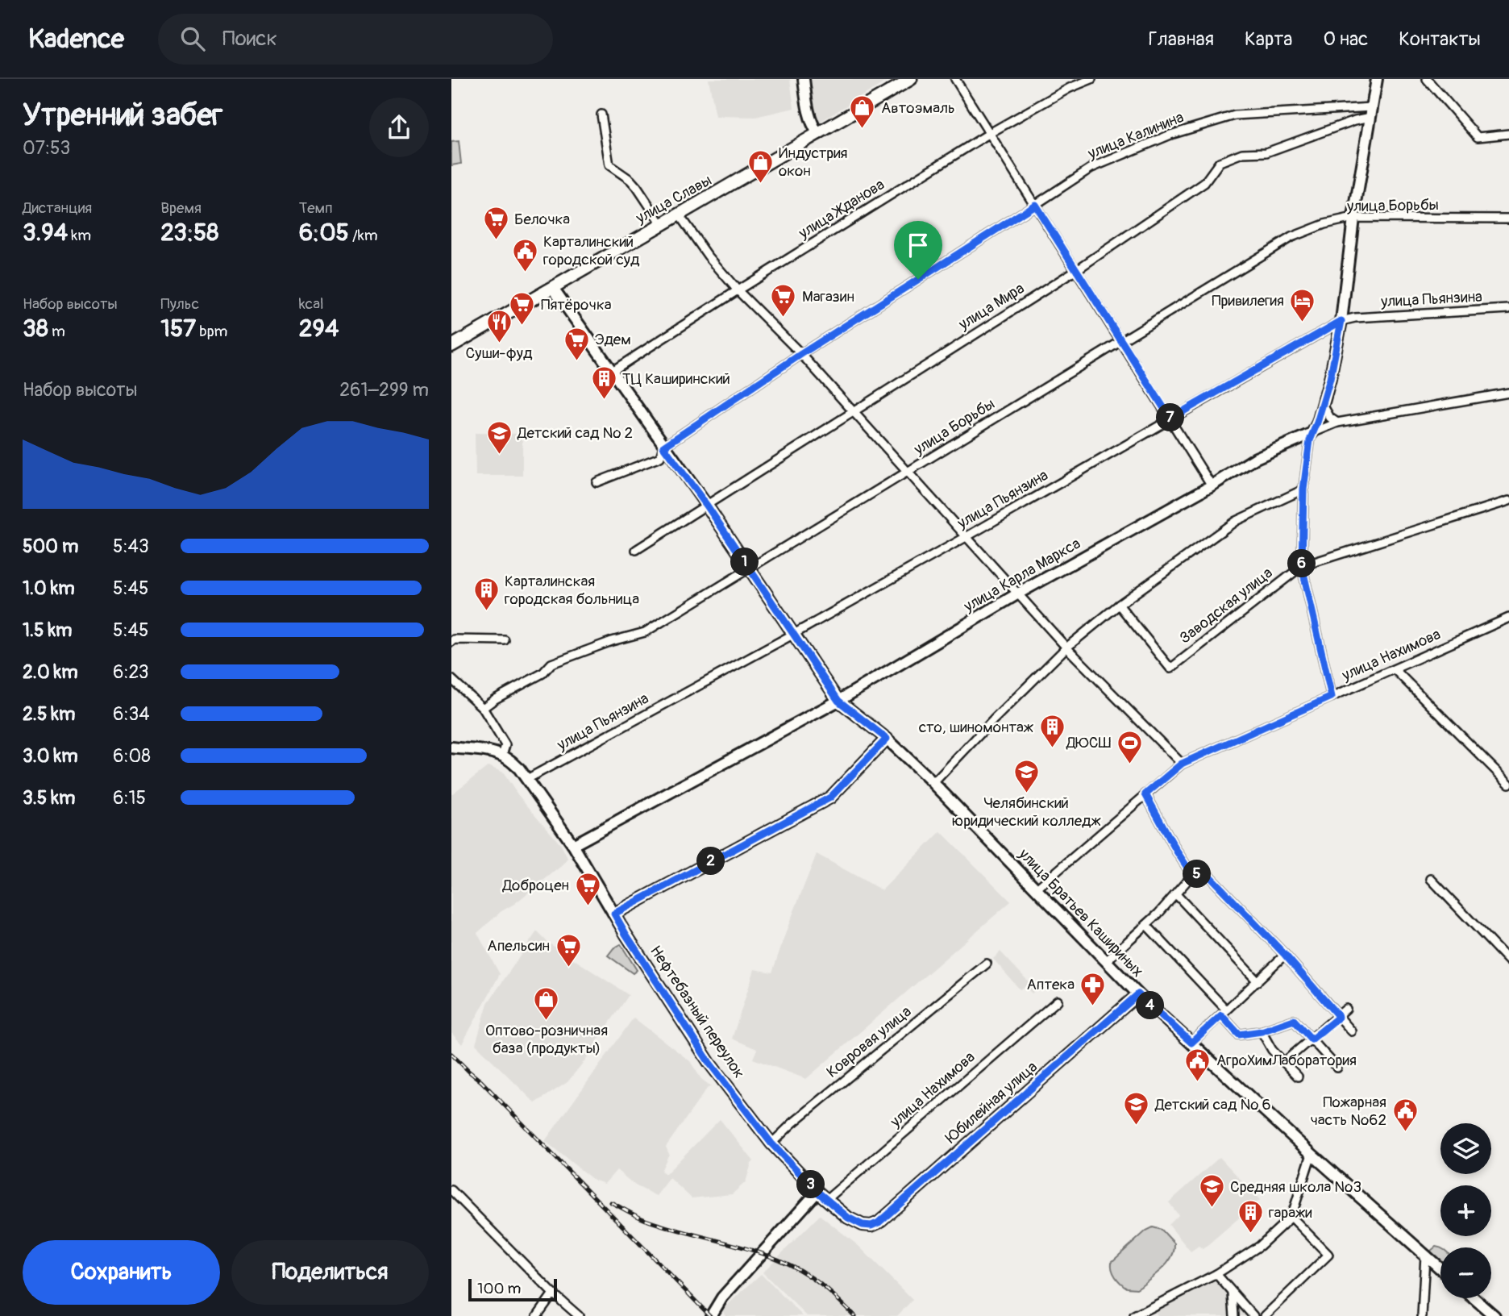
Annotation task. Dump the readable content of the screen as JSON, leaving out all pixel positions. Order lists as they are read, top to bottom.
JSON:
{
  "streets": {
    "main road": [
      "улица Славы",
      "улица Карла Маркса",
      "улица Братьев Кашириных",
      "Нефтебазный переулок",
      "Юбилейная улица"
    ],
    "street": [
      "улица Калинина",
      "улица Борьбы",
      "улица Жданова",
      "улица Пьянзина",
      "улица Мира",
      "Заводская улица",
      "улица Нахимова",
      "Ковровая улица"
    ]
  },
  "crossings": [
    ["улица Калинина", "улица Мира"],
    ["улица Калинина", "улица Братьев Кашириных"],
    ["улица Славы", "улица Братьев Кашириных"],
    ["улица Борьбы", "улица Братьев Кашириных"],
    ["улица Жданова", "улица Братьев Кашириных"],
    ["улица Пьянзина", "улица Братьев Кашириных"],
    ["улица Пьянзина", "Нефтебазный переулок"],
    ["улица Мира", "улица Братьев Кашириных"],
    ["улица Карла Маркса", "улица Братьев Кашириных"],
    ["улица Карла Маркса", "Нефтебазный переулок"],
    ["улица Нахимова", "улица Братьев Кашириных"],
    ["улица Нахимова", "Нефтебазный переулок"],
    ["улица Братьев Кашириных", "Юбилейная улица"],
    ["Нефтебазный переулок", "Ковровая улица"],
    ["Нефтебазный переулок", "Юбилейная улица"]
  ],
  "places": {
    "shop": ["Автоэмаль", "Индустрия окон", "Оптово-розничная база (продукты)"],
    "supermarket": [
      "Белочка",
      "Магазин",
      "Пятёрочка",
      "Эдем",
      "Доброцен",
      "Апельсин"
    ],
    "public building": ["Карталинский городской суд", "АгроХимЛаборатория", "Пожарная часть №62"],
    "hotel": ["Привилегия"],
    "restaurant": ["Суши-фуд"],
    "building": [
      "ТЦ Каширинский",
      "Карталинская городская больница",
      "сто, шиномонтаж",
      "гаражи"
    ],
    "school or university": [
      "Детский сад № 2",
      "Челябинский юридический колледж",
      "Детский сад № 6",
      "Средняя школа №3"
    ],
    "sports": ["ДЮСШ"],
    "pharmacy": ["Аптека"]
  },
  "scale_bar": "100 m",
  "page": {
    "header": "Kadence",
    "search": "Поиск",
    "nav": [
      "Главная",
      "Карта",
      "О нас",
      "Контакты"
    ],
    "heading": ["Утренний забег", "07:53"],
    "stats": [
      ["Дистанция", "3.94 km"],
      ["Время", "23:58"],
      ["Темп", "6:05 /km"],
      ["Набор высоты", "38 m"],
      ["Пульс", "157 bpm"],
      ["kcal", "294"]
    ],
    "chart": ["Набор высоты", "261–299 m"],
    "pins": [
      "7",
      "1",
      "6",
      "2",
      "5",
      "4",
      "3"
    ],
    "list": [
      {
        "name": "500 m",
        "note": "5:43"
      },
      {
        "name": "1.0 km",
        "note": "5:45"
      },
      {
        "name": "1.5 km",
        "note": "5:45"
      },
      {
        "name": "2.0 km",
        "note": "6:23"
      },
      {
        "name": "2.5 km",
        "note": "6:34"
      },
      {
        "name": "3.0 km",
        "note": "6:08"
      },
      {
        "name": "3.5 km",
        "note": "6:15"
      }
    ],
    "map_buttons": ["+", "−"],
    "buttons": ["Сохранить", "Поделиться"],
    "scale": "100 m"
  }
}
